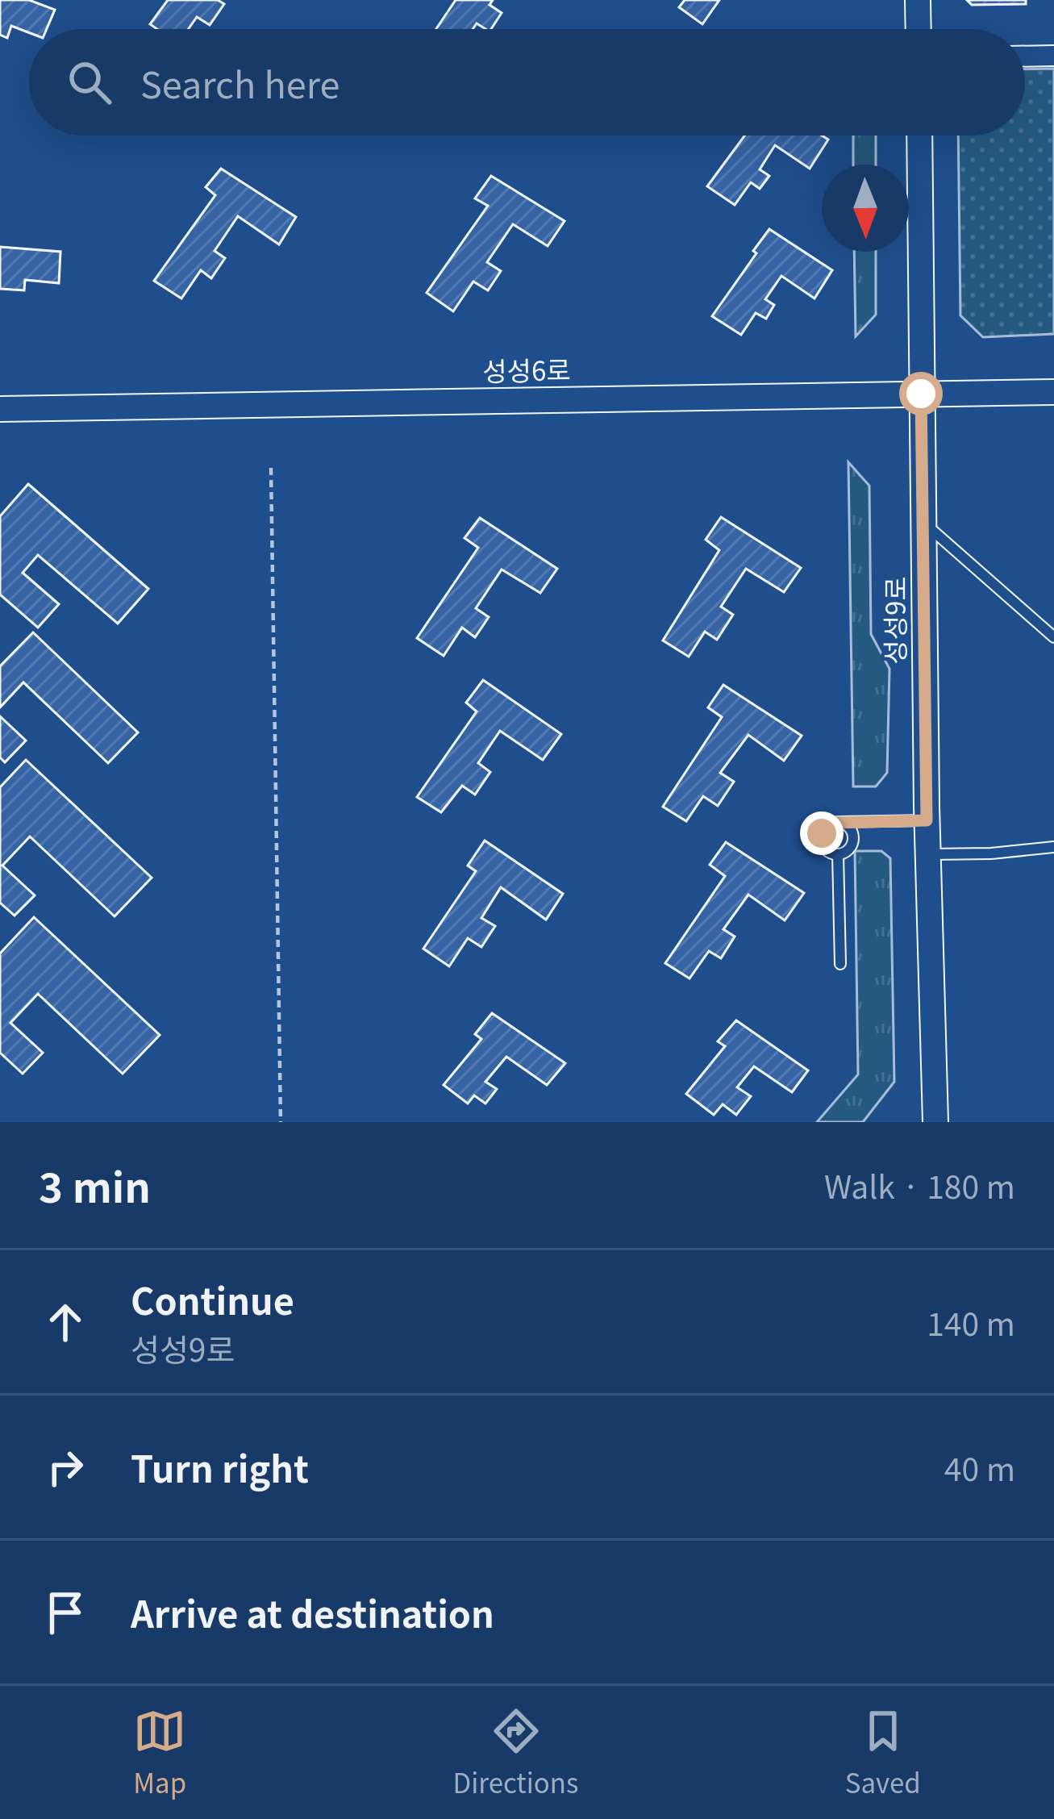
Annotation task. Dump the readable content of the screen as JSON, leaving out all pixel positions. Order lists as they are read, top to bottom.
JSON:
{
  "streets": {
    "street": ["성성6로", "성성9로"]
  },
  "crossings": [
    ["성성6로", "성성9로"]
  ],
  "north": "bottom",
  "page": {
    "search": "Search here",
    "heading": ["3 min", "Walk · 180 m"],
    "list": [
      ["Continue", "성성9로", "140 m"],
      ["Turn right", "40 m"],
      "Arrive at destination"
    ],
    "nav": ["Map", "Directions", "Saved"]
  }
}
